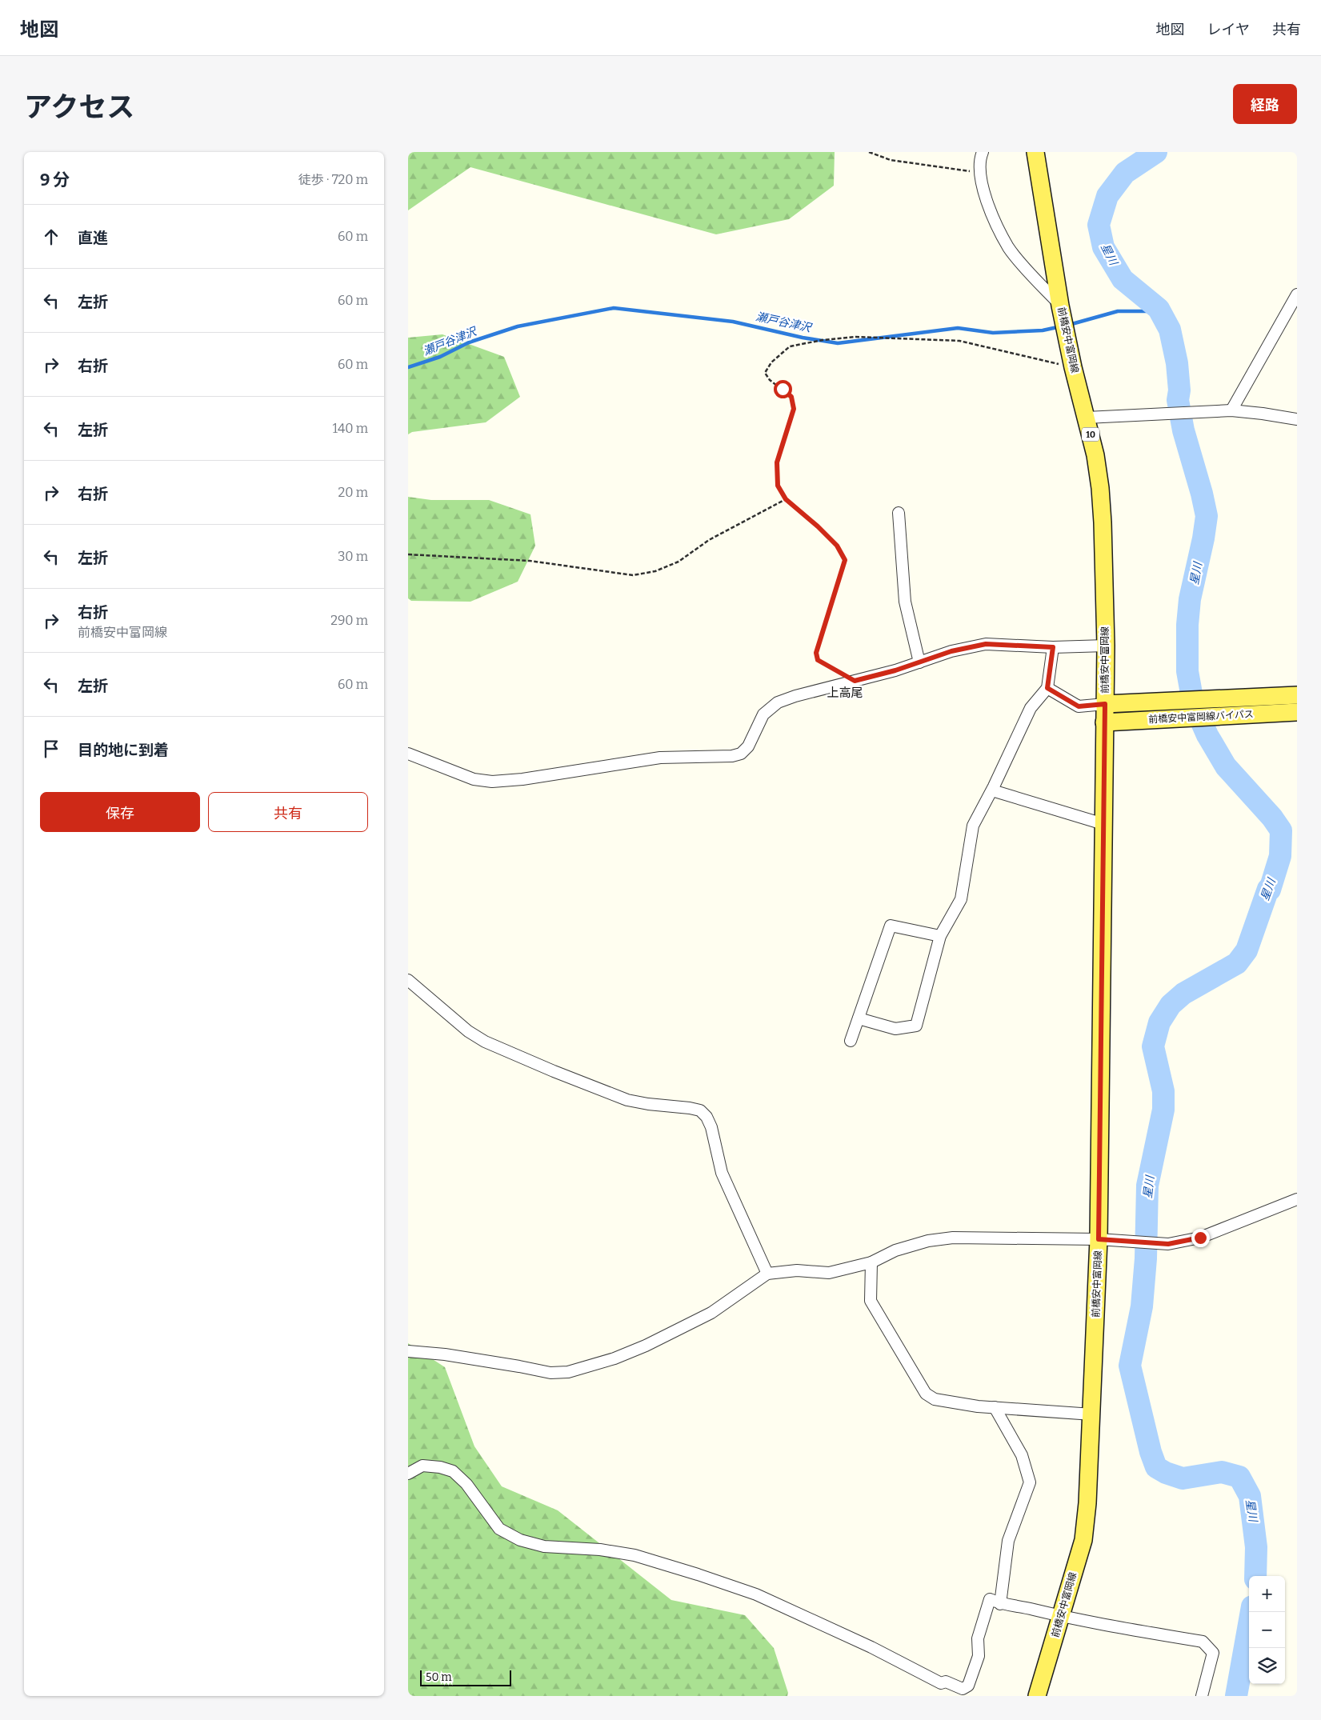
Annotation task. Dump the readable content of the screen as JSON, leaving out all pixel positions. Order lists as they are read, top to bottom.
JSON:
{
  "streets": {
    "main road": ["前橋安中富岡線", "10", "前橋安中富岡線バイパス"]
  },
  "crossings": [
    ["前橋安中富岡線", "前橋安中富岡線バイパス"]
  ],
  "districts": ["上高尾"],
  "water": ["星川", "瀬戸谷津沢"],
  "scale_bar": "50 m",
  "page": {
    "header": "地図",
    "nav": ["地図", "レイヤ", "共有"],
    "title": "アクセス",
    "buttons": [
      "経路",
      ["保存", "共有"]
    ],
    "heading": ["9 分", "徒歩 · 720 m"],
    "list": [
      ["直進", "60 m"],
      ["左折", "60 m"],
      ["右折", "60 m"],
      ["左折", "140 m"],
      ["右折", "20 m"],
      ["左折", "30 m"],
      ["右折", "前橋安中富岡線", "290 m"],
      ["左折", "60 m"],
      "目的地に到着"
    ],
    "map_buttons": ["+", "−"],
    "scale": "50 m"
  }
}
